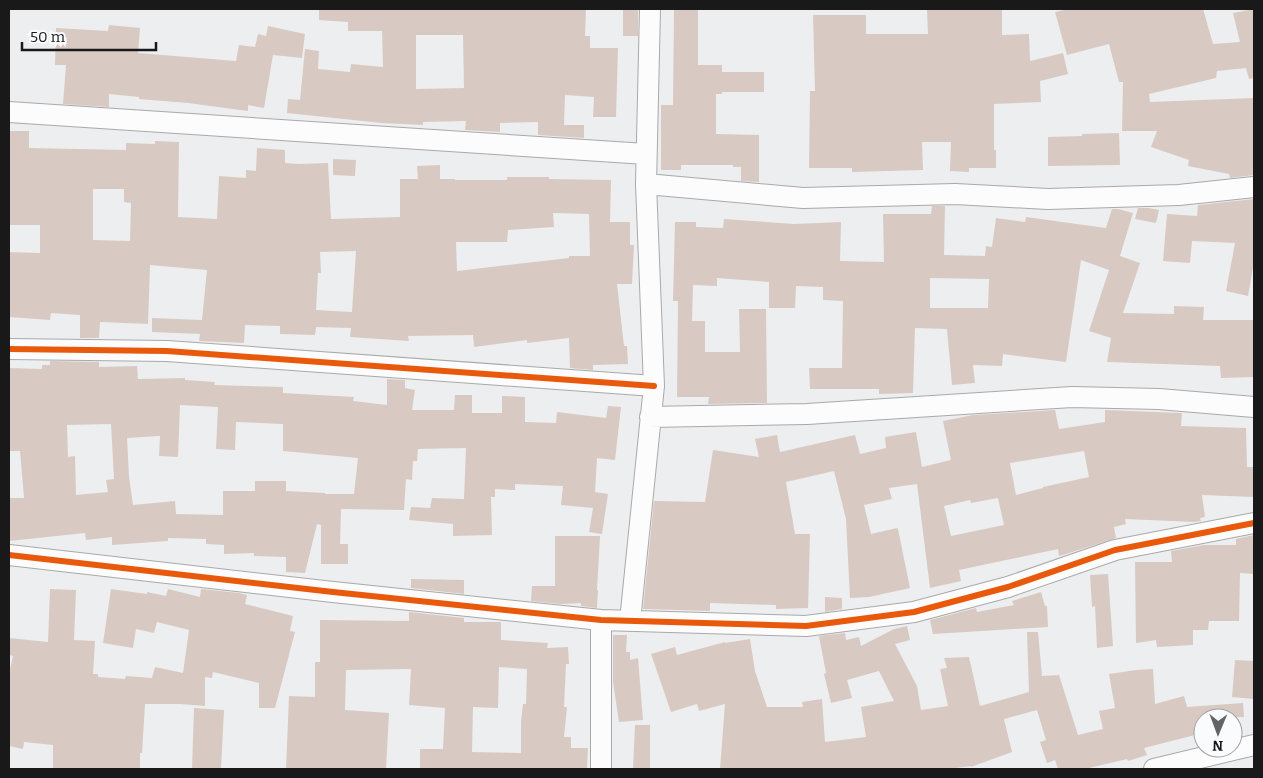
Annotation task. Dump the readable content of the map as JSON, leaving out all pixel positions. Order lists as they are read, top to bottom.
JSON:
{
  "scale_bar": "50 m",
  "north": "bottom"
}
